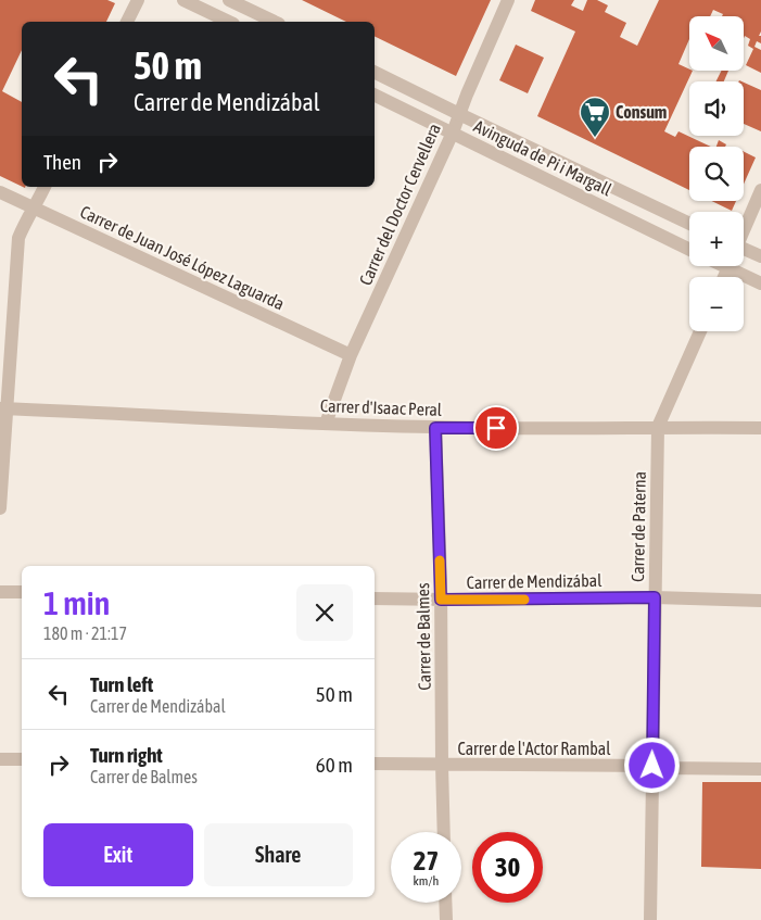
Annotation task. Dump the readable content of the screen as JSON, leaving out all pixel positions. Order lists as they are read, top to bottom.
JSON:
{
  "streets": {
    "street": [
      "Avinguda de Pi i Margall",
      "Carrer del Doctor Cervellera",
      "Carrer de Juan José López Laguarda",
      "Carrer d'Isaac Peral",
      "Carrer de Paterna",
      "Carrer de Mendizábal",
      "Carrer de Balmes",
      "Carrer de l'Actor Rambal"
    ]
  },
  "crossings": [
    ["Avinguda de Pi i Margall", "Carrer del Doctor Cervellera"],
    ["Carrer del Doctor Cervellera", "Carrer de Juan José López Laguarda"],
    ["Carrer del Doctor Cervellera", "Carrer d'Isaac Peral"],
    ["Carrer d'Isaac Peral", "Carrer de Paterna"],
    ["Carrer d'Isaac Peral", "Carrer de Balmes"],
    ["Carrer de Paterna", "Carrer de Mendizábal"],
    ["Carrer de Paterna", "Carrer de l'Actor Rambal"],
    ["Carrer de Mendizábal", "Carrer de Balmes"],
    ["Carrer de Balmes", "Carrer de l'Actor Rambal"]
  ],
  "places": {
    "supermarket": ["Consum"]
  },
  "north": "top left",
  "page": {
    "map_buttons": ["+", "−"],
    "turn": ["50 m", "Carrer de Mendizábal"],
    "then": "Then",
    "heading": ["1 min", "180 m · 21:17"],
    "list": [
      {
        "name": "Turn left",
        "note": "Carrer de Mendizábal",
        "value": "50 m"
      },
      {
        "name": "Turn right",
        "note": "Carrer de Balmes",
        "value": "60 m"
      }
    ],
    "buttons": ["Exit", "Share"],
    "speed": "27 km/h",
    "limit": "30"
  }
}
